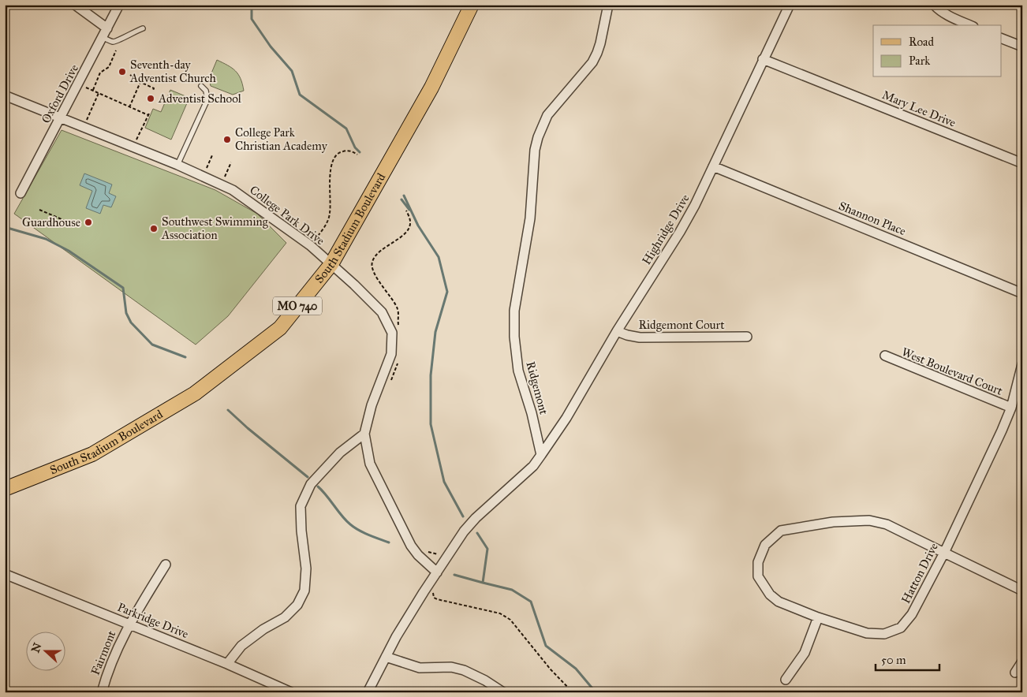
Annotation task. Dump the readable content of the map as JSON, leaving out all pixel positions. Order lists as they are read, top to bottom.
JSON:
{
  "streets": {
    "main road": ["South Stadium Boulevard", "MO 740"],
    "street": [
      "Oxford Drive",
      "Mary Lee Drive",
      "College Park Drive",
      "Shannon Place",
      "Highridge Drive",
      "Ridgemont Court",
      "West Boulevard Court",
      "Ridgemont",
      "Hatton Drive",
      "Parkridge Drive",
      "Fairmont"
    ]
  },
  "crossings": [
    ["Oxford Drive", "College Park Drive"],
    ["Mary Lee Drive", "Highridge Drive"],
    ["College Park Drive", "South Stadium Boulevard"],
    ["Shannon Place", "Highridge Drive"],
    ["Highridge Drive", "Ridgemont Court"],
    ["Highridge Drive", "Ridgemont"],
    ["West Boulevard Court", "Hatton Drive"],
    ["Parkridge Drive", "Fairmont"]
  ],
  "places": [
    "Seventh-day Adventist Church",
    "Adventist School",
    "College Park Christian Academy",
    "Guardhouse",
    "Southwest Swimming Association"
  ],
  "legend": ["Road", "Park"],
  "scale_bar": "50 m",
  "north": "left"
}
